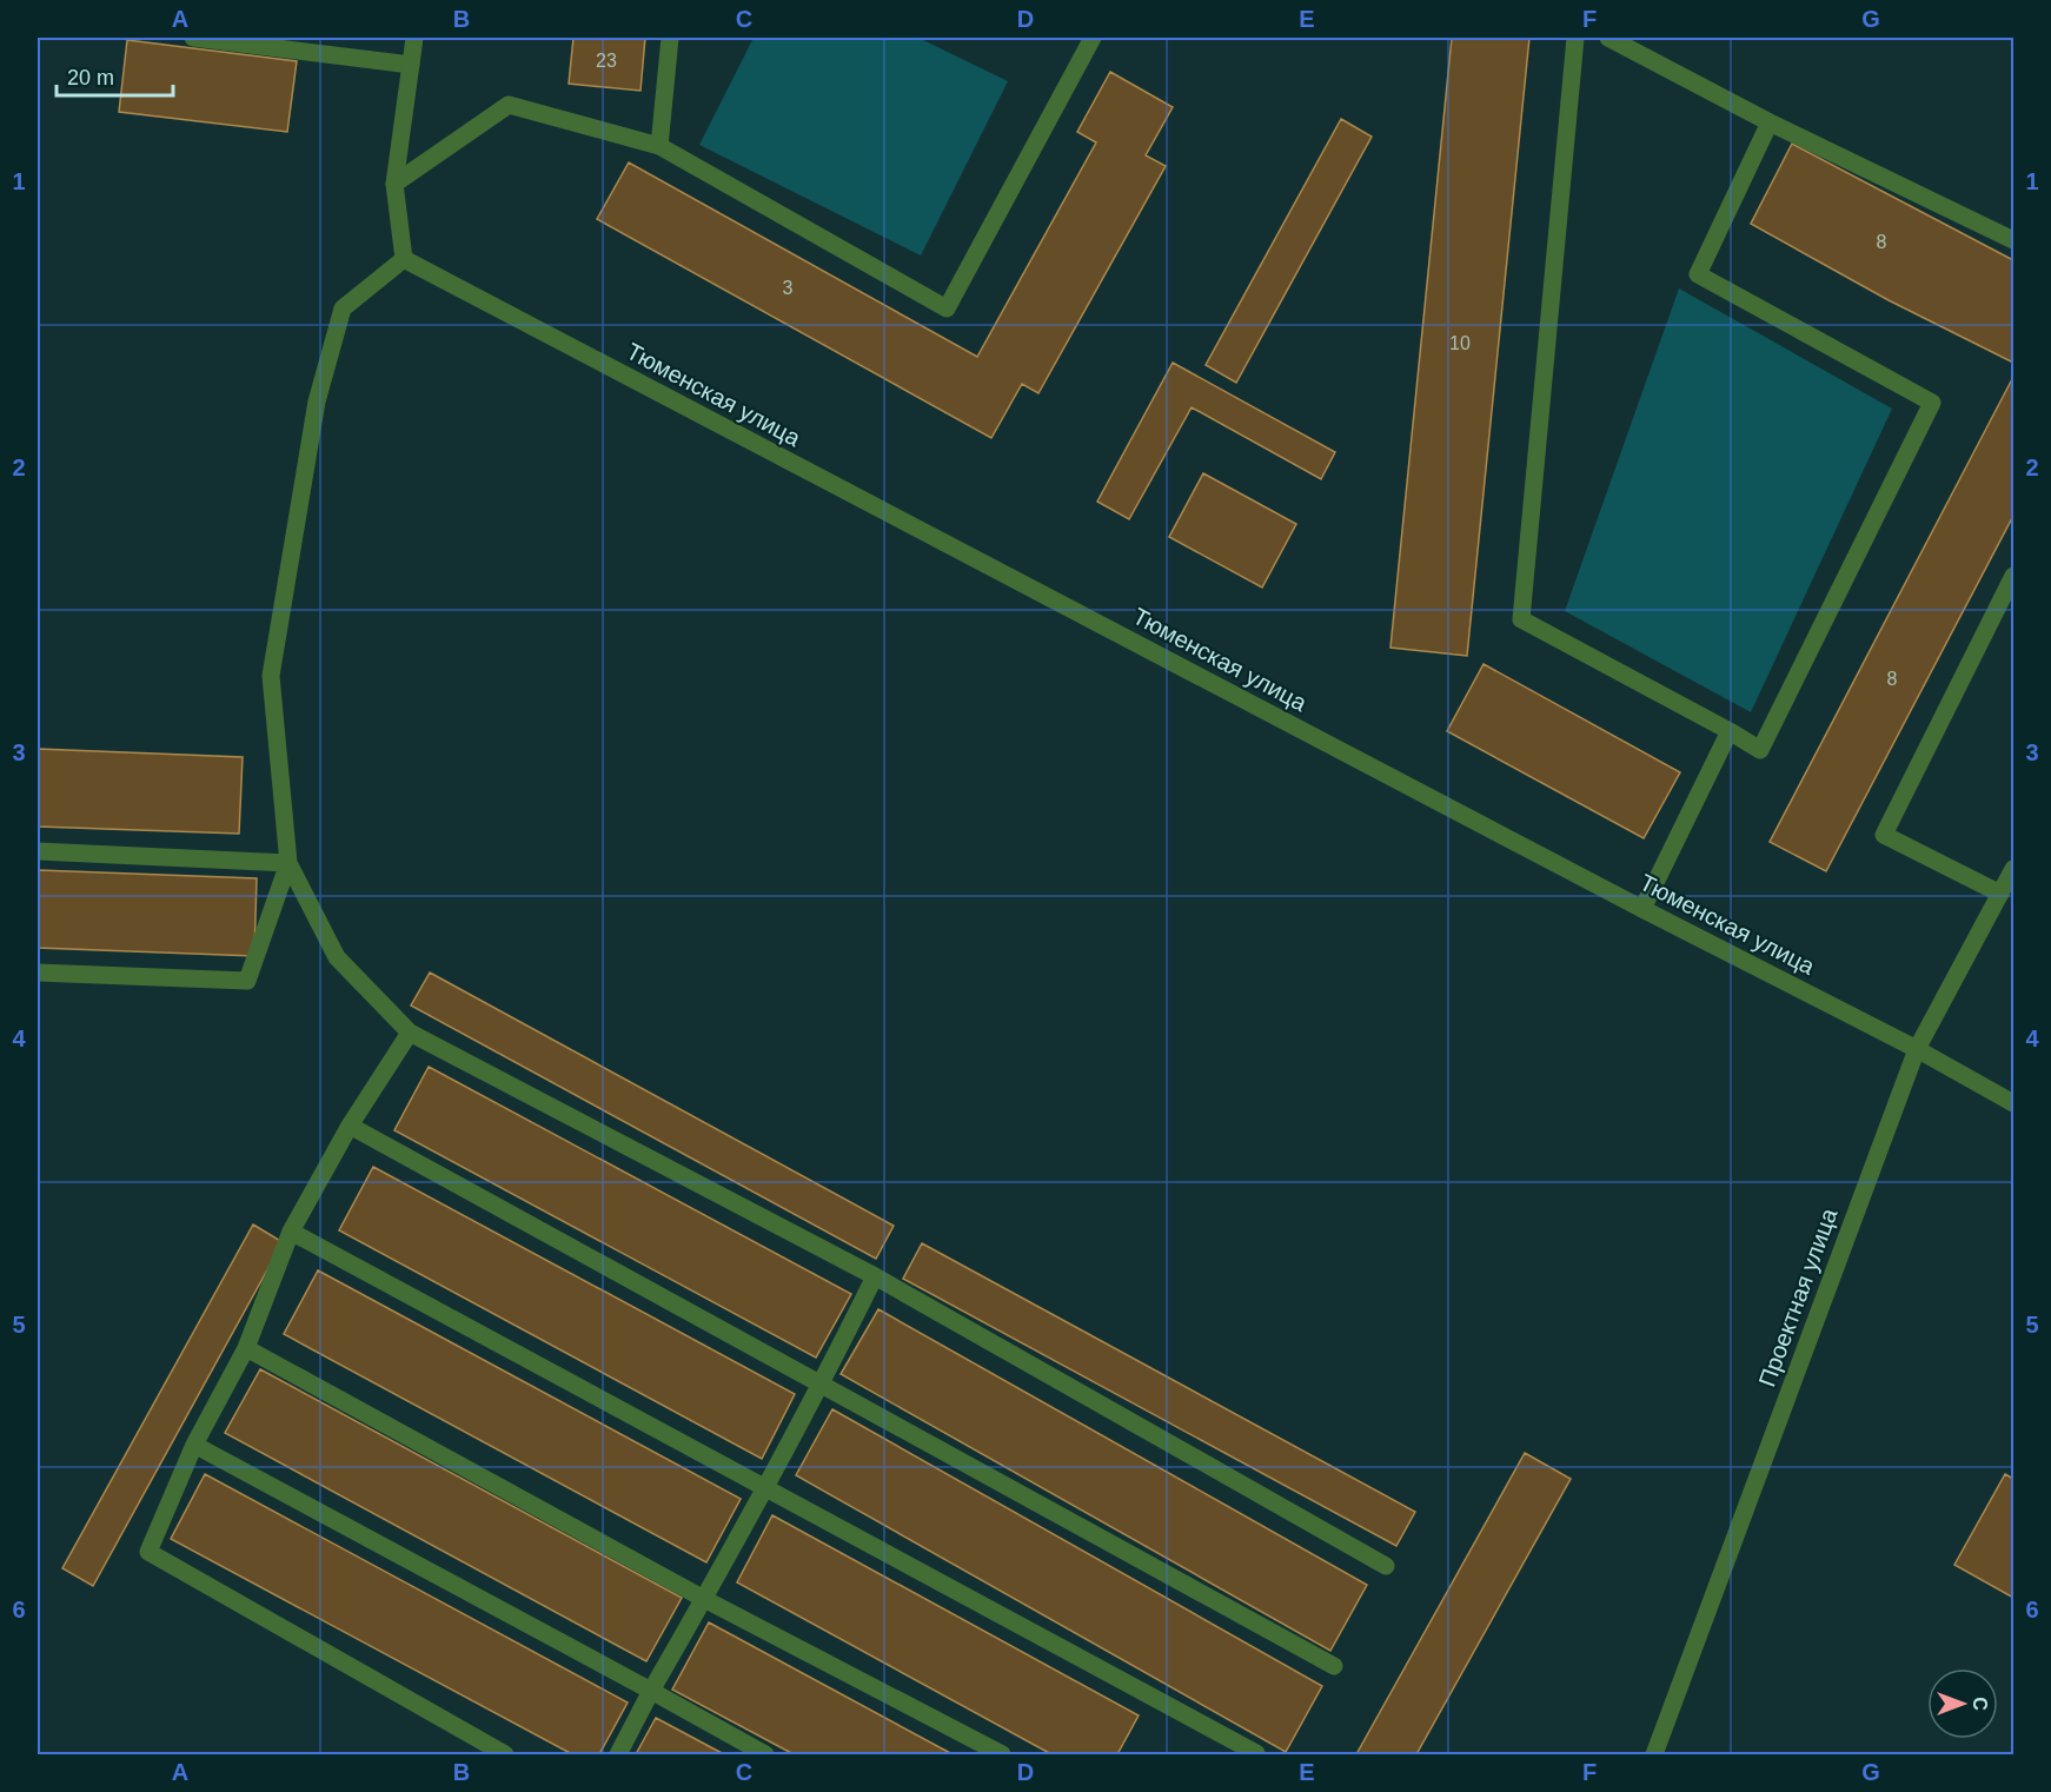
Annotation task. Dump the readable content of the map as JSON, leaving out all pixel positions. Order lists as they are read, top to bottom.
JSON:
{
  "streets": {
    "street": ["Тюменская улица", "Проектная улица"]
  },
  "crossings": [
    ["Тюменская улица", "Проектная улица"]
  ],
  "house_numbers": [
    "23",
    "8",
    "3",
    "10",
    "8"
  ],
  "scale_bar": "20 m",
  "north": "right",
  "grid": {
    "columns": [
      "A",
      "B",
      "C",
      "D",
      "E",
      "F",
      "G"
    ],
    "rows": [
      "1",
      "2",
      "3",
      "4",
      "5",
      "6"
    ]
  }
}
